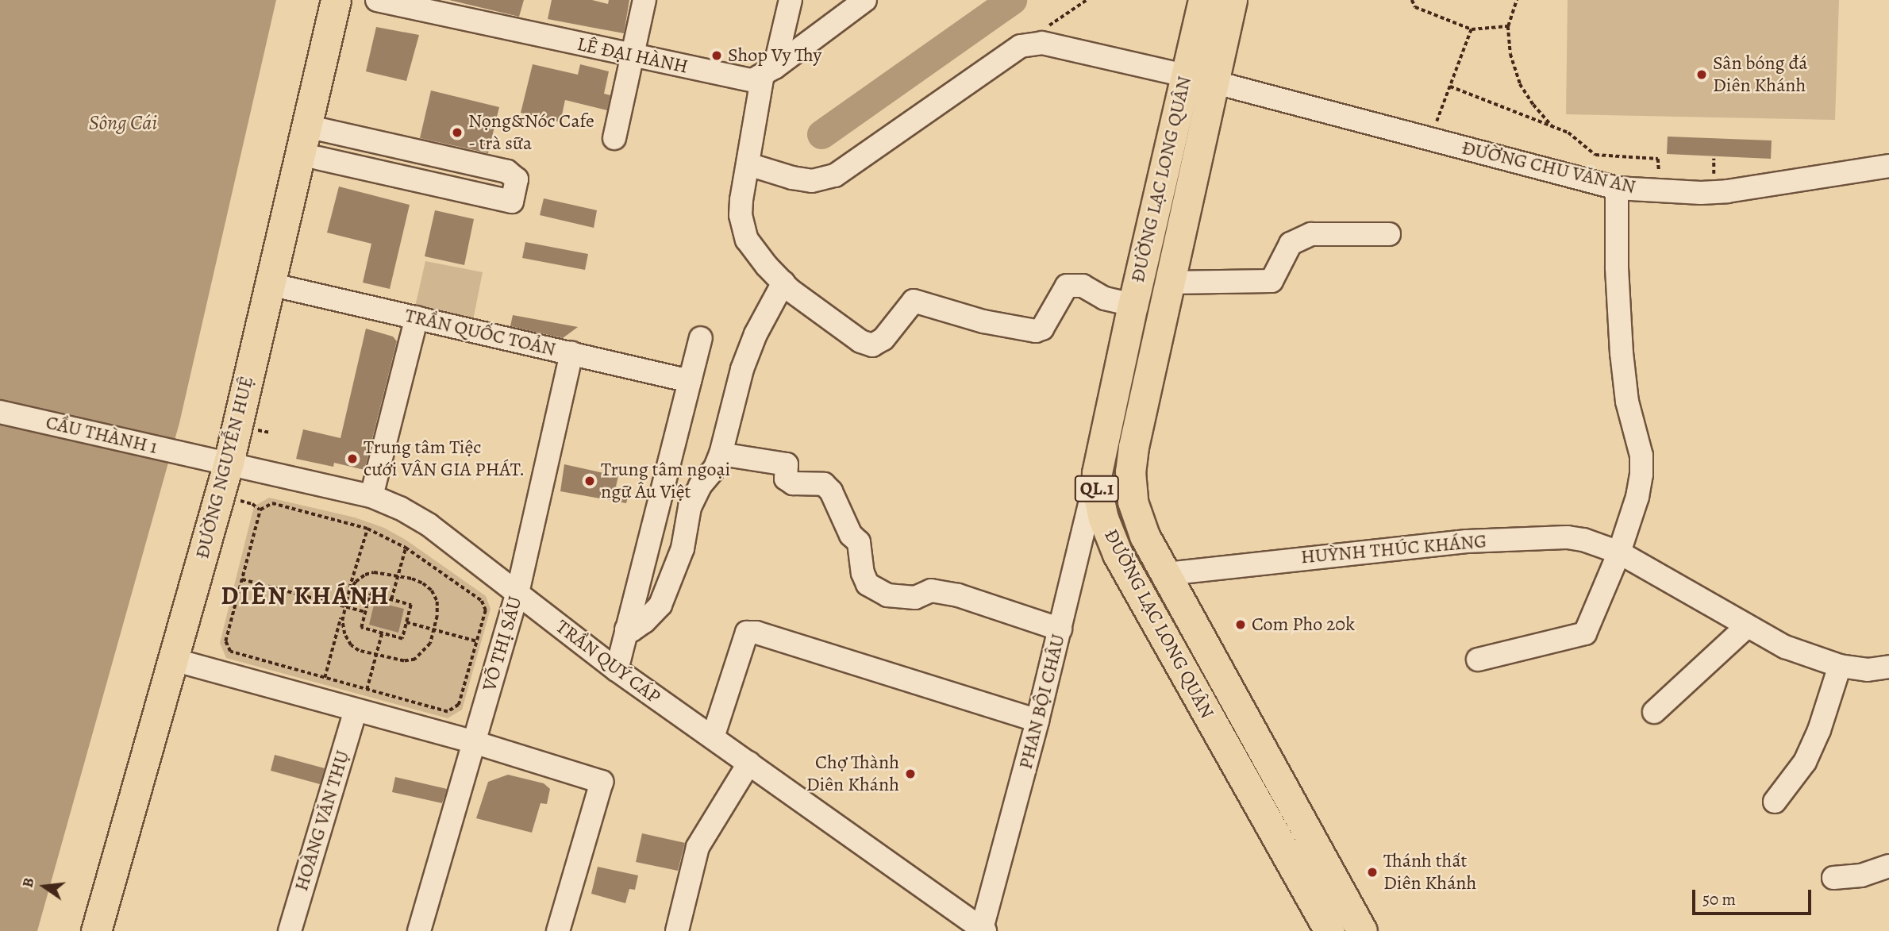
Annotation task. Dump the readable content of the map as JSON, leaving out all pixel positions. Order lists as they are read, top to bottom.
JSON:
{
  "streets": {
    "main road": ["ĐƯỜNG LẠC LONG QUÂN", "ĐƯỜNG NGUYỄN HUỆ", "QL.1"],
    "street": [
      "LÊ ĐẠI HÀNH",
      "ĐƯỜNG CHU VĂN AN",
      "TRẦN QUỐC TOẢN",
      "CẦU THÀNH 1",
      "HUỲNH THÚC KHÁNG",
      "VÕ THỊ SÁU",
      "TRẦN QUÝ CÁP",
      "PHAN BỘI CHÂU",
      "HOÀNG VĂN THỤ"
    ]
  },
  "crossings": [
    ["ĐƯỜNG CHU VĂN AN", "ĐƯỜNG LẠC LONG QUÂN"],
    ["ĐƯỜNG LẠC LONG QUÂN", "HUỲNH THÚC KHÁNG"],
    ["ĐƯỜNG LẠC LONG QUÂN", "PHAN BỘI CHÂU"],
    ["TRẦN QUỐC TOẢN", "ĐƯỜNG NGUYỄN HUỆ"],
    ["TRẦN QUỐC TOẢN", "VÕ THỊ SÁU"],
    ["CẦU THÀNH 1", "ĐƯỜNG NGUYỄN HUỆ"],
    ["CẦU THÀNH 1", "TRẦN QUÝ CÁP"],
    ["ĐƯỜNG NGUYỄN HUỆ", "TRẦN QUÝ CÁP"],
    ["VÕ THỊ SÁU", "TRẦN QUÝ CÁP"],
    ["TRẦN QUÝ CÁP", "PHAN BỘI CHÂU"]
  ],
  "districts": ["DIÊN KHÁNH"],
  "water": ["Sông Cái"],
  "places": [
    "Shop Vy Thy",
    "Sân bóng đá Diên Khánh",
    "Nọng&Nóc Cafe - trà sữa",
    "Trung tâm Tiệc cưới VÂN GIA PHÁT.",
    "Trung tâm ngoại ngữ Âu Việt",
    "Com Pho 20k",
    "Chợ Thành Diên Khánh",
    "Thánh thất Diên Khánh"
  ],
  "scale_bar": "50 m",
  "north": "left"
}
